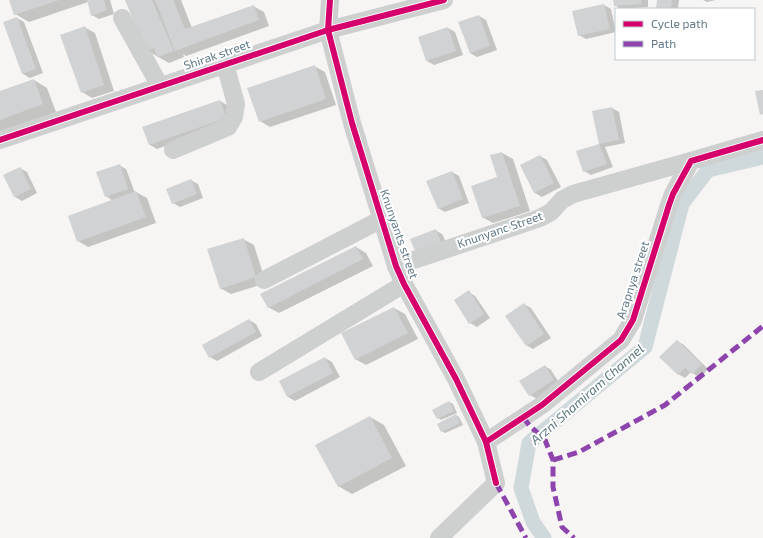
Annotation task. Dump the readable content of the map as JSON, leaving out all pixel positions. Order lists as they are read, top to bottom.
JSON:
{
  "streets": {
    "street": [
      "Shirak street",
      "Knunyanc Street",
      "Knunyants street",
      "Arapnya street"
    ]
  },
  "crossings": [
    ["Shirak street", "Knunyants street"],
    ["Knunyanc Street", "Knunyants street"],
    ["Knunyanc Street", "Arapnya street"],
    ["Knunyants street", "Arapnya street"]
  ],
  "water": ["Arzni Shamiram Channel"],
  "legend": ["Cycle path", "Path"]
}
